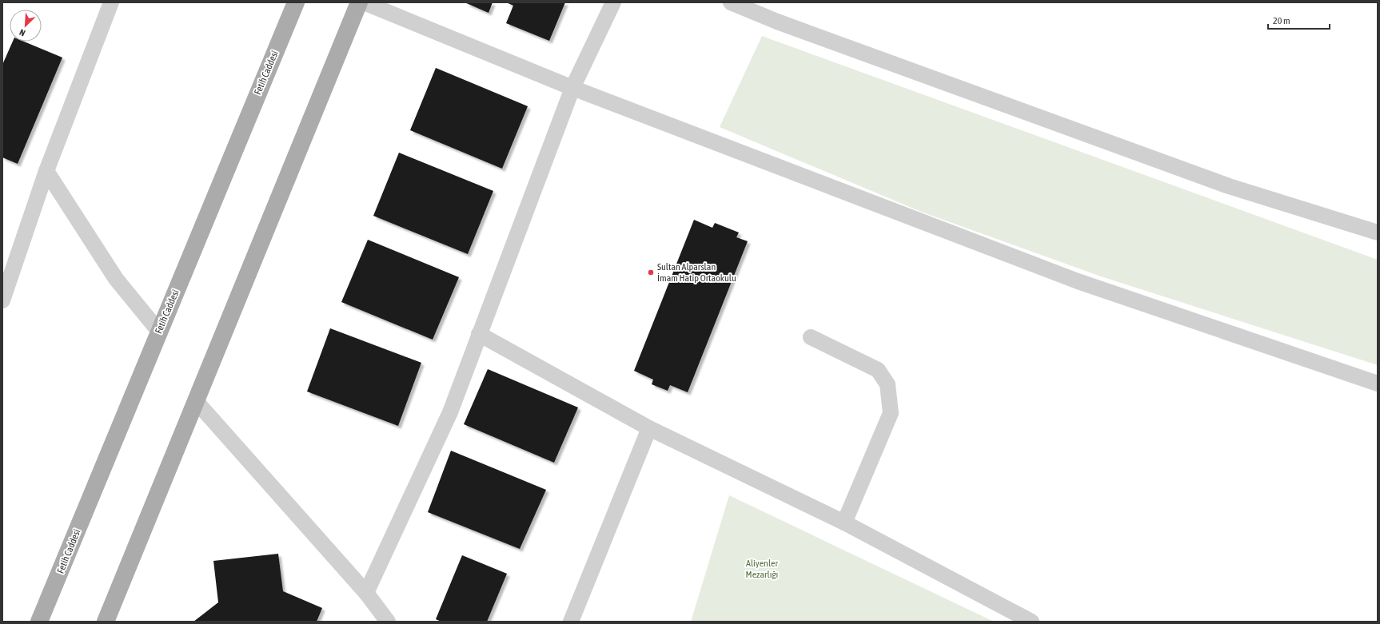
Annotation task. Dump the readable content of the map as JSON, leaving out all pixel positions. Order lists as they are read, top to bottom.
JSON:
{
  "streets": {
    "main road": ["Fetih Caddesi"]
  },
  "parks": ["Aliyenler Mezarlığı"],
  "places": ["Sultan Alparslan İmam Hatip Ortaokulu"],
  "scale_bar": "20 m",
  "north": "bottom left"
}
